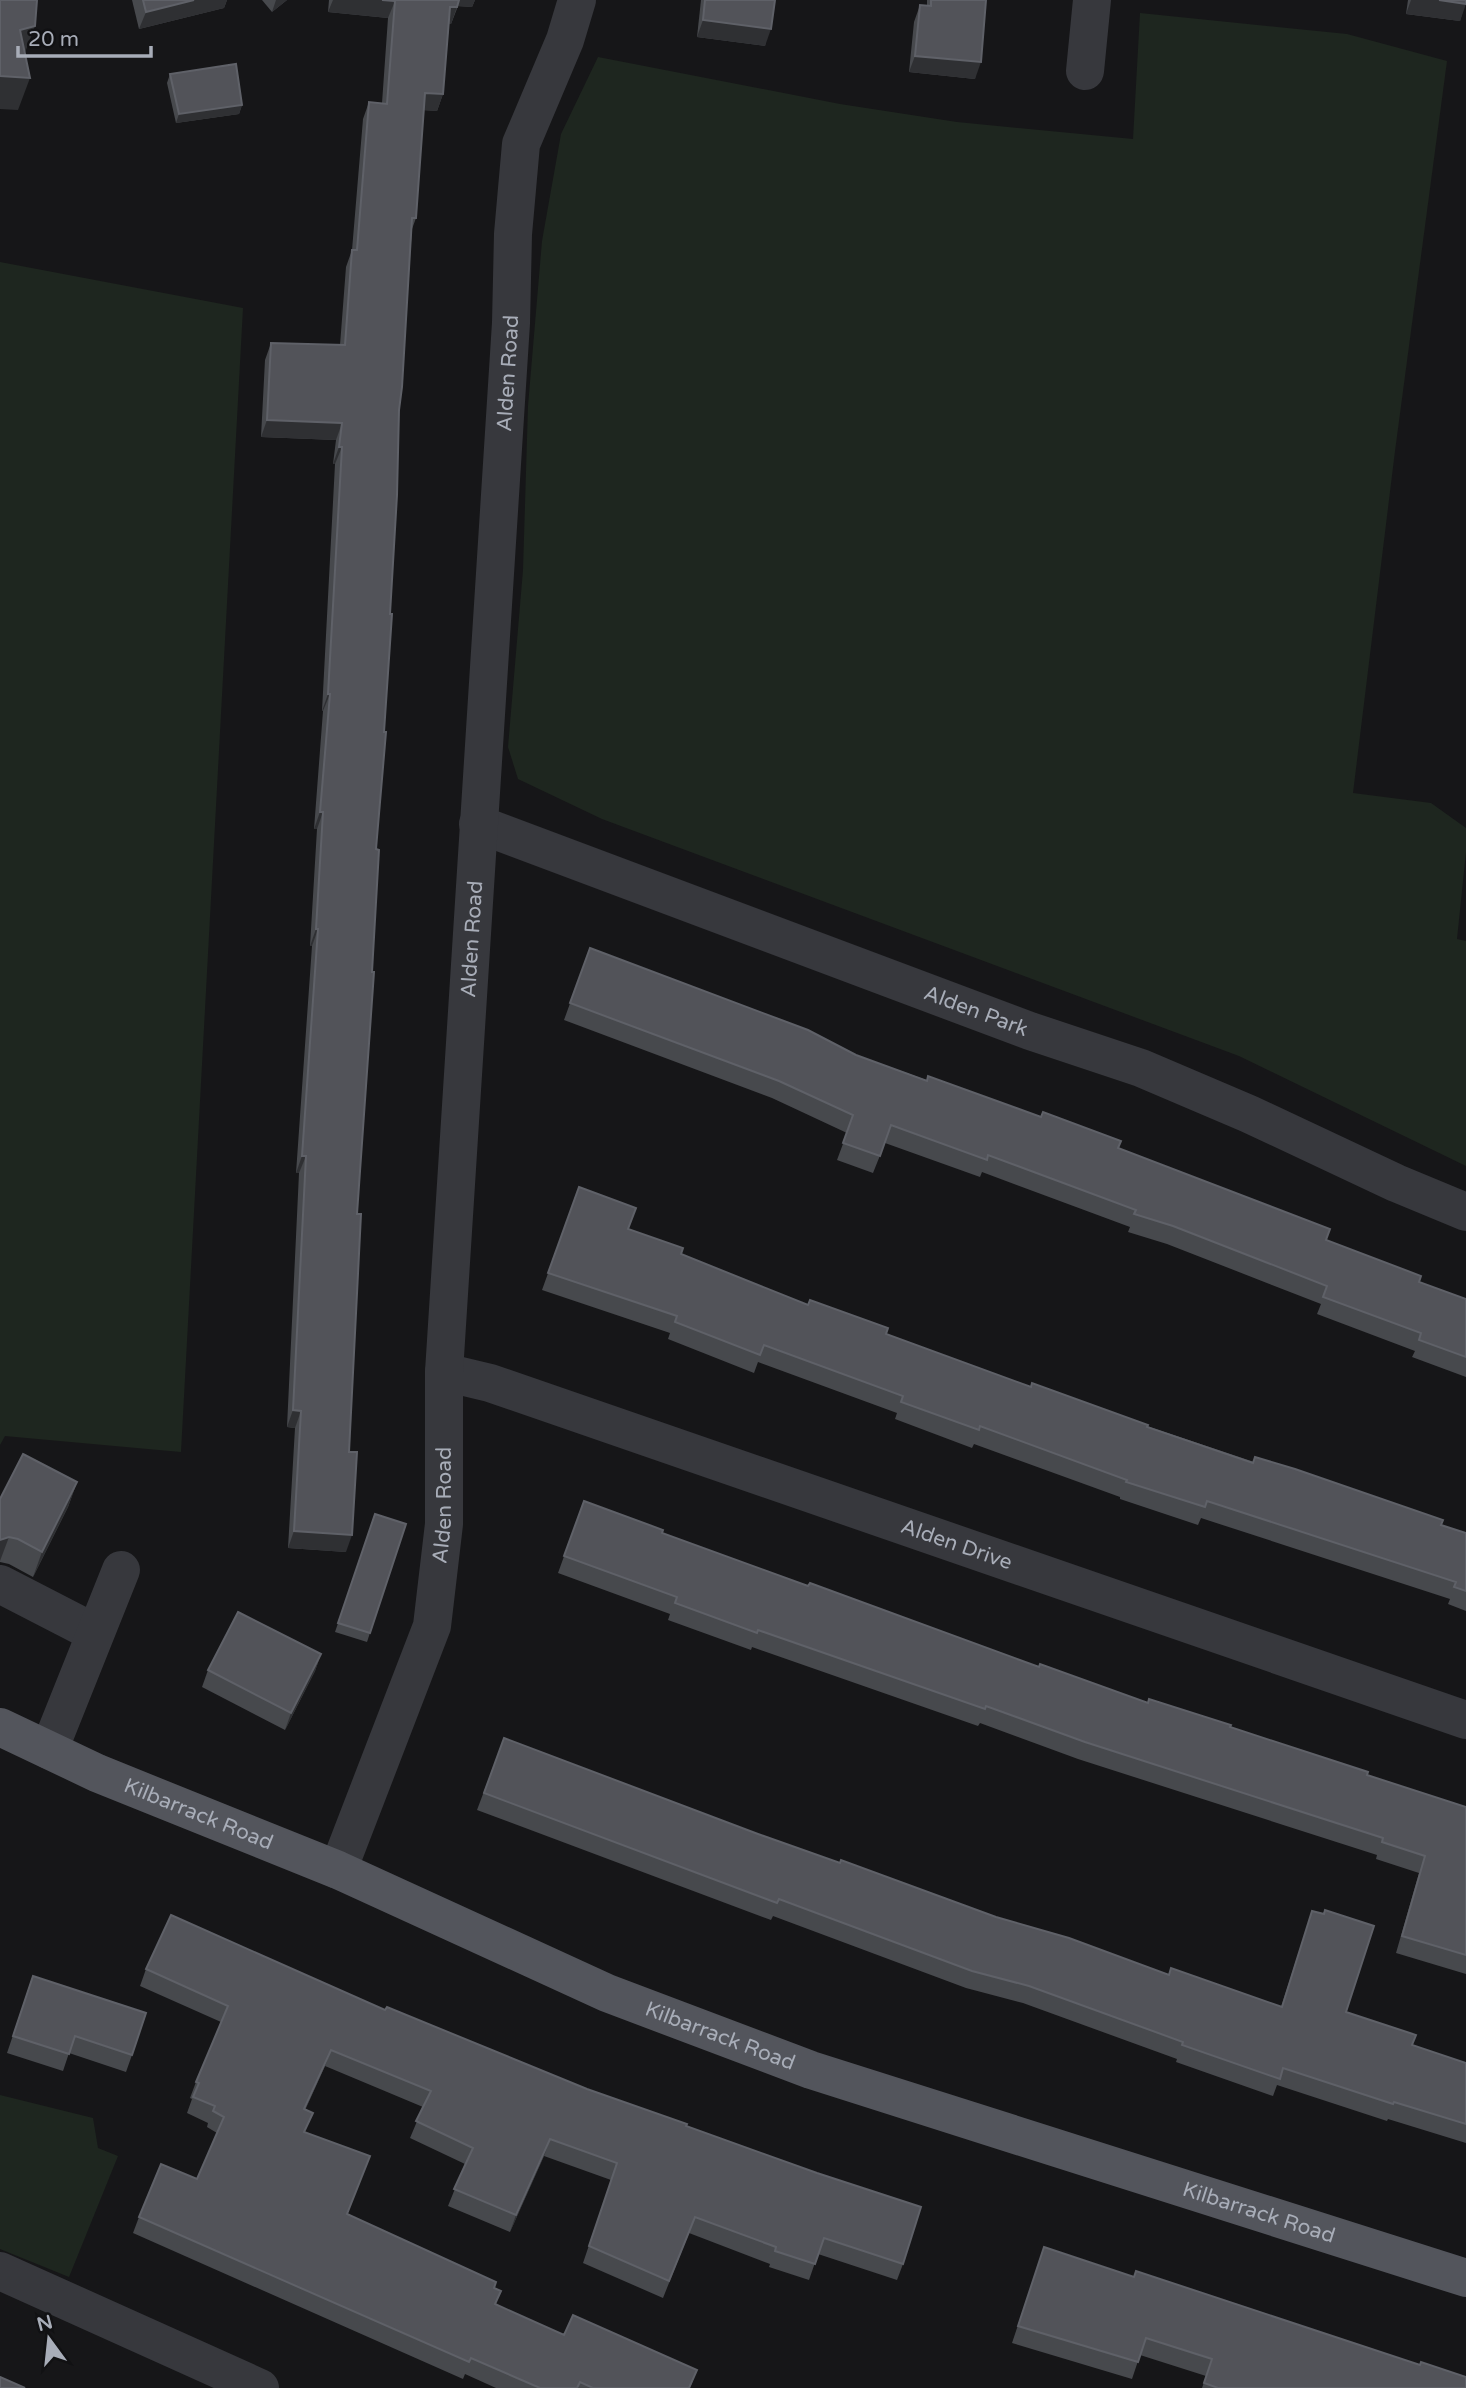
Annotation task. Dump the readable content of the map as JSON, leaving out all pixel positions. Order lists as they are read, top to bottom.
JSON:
{
  "streets": {
    "main road": ["Kilbarrack Road"],
    "street": ["Alden Road", "Alden Park", "Alden Drive"]
  },
  "crossings": [
    ["Alden Road", "Alden Park"],
    ["Alden Road", "Alden Drive"],
    ["Alden Road", "Kilbarrack Road"]
  ],
  "scale_bar": "20 m",
  "north": "top"
}
